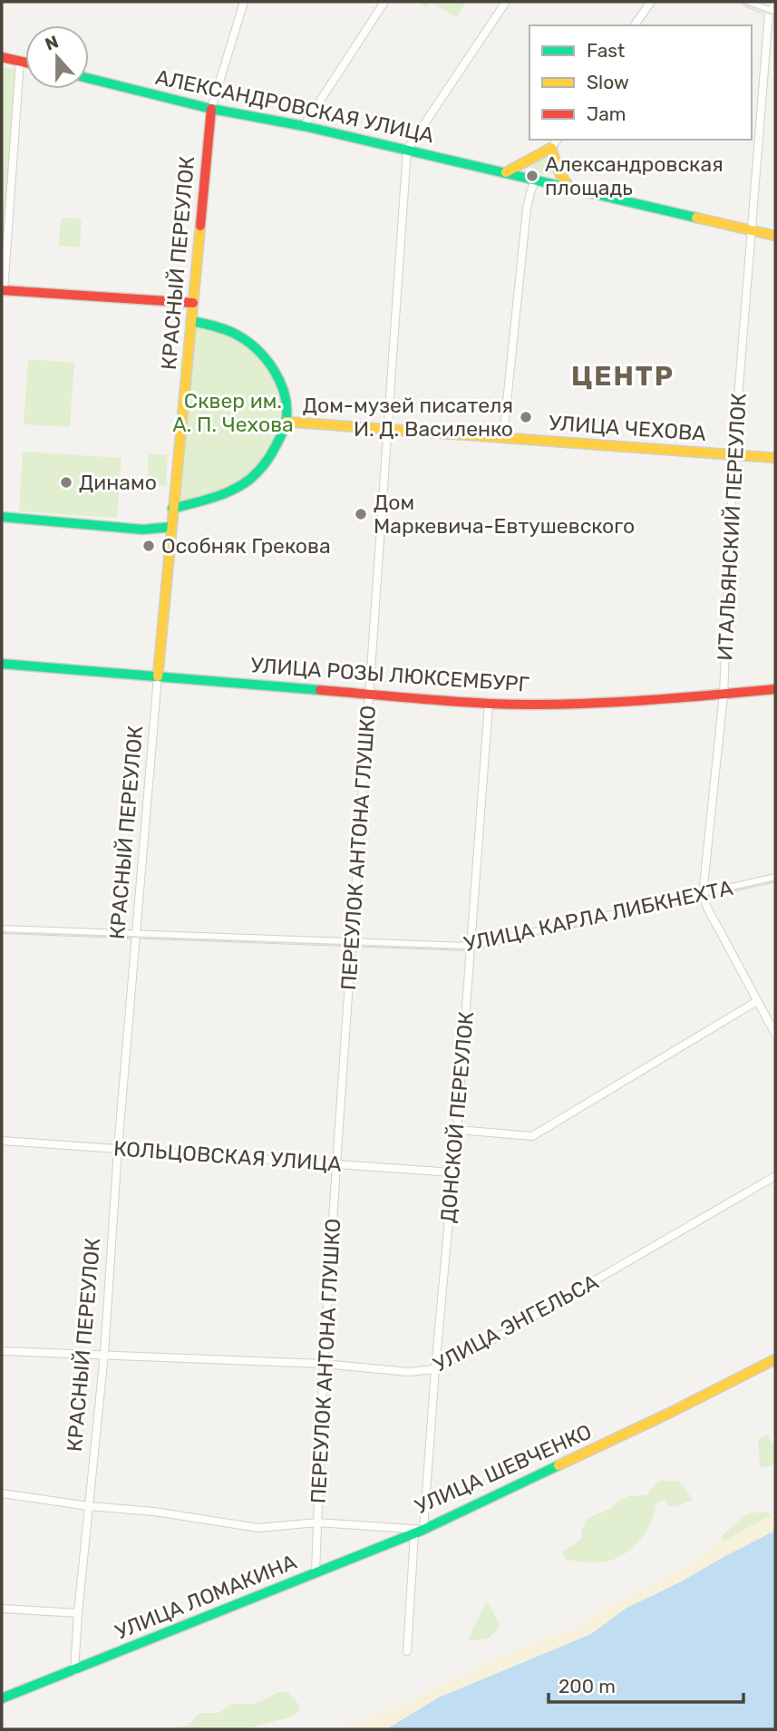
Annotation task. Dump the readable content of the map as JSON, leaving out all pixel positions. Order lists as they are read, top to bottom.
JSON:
{
  "streets": {
    "street": [
      "АЛЕКСАНДРОВСКАЯ УЛИЦА",
      "КРАСНЫЙ ПЕРЕУЛОК",
      "УЛИЦА ЧЕХОВА",
      "ИТАЛЬЯНСКИЙ ПЕРЕУЛОК",
      "УЛИЦА РОЗЫ ЛЮКСЕМБУРГ",
      "ПЕРЕУЛОК АНТОНА ГЛУШКО",
      "УЛИЦА КАРЛА ЛИБКНЕХТА",
      "ДОНСКОЙ ПЕРЕУЛОК",
      "КОЛЬЦОВСКАЯ УЛИЦА",
      "УЛИЦА ЭНГЕЛЬСА",
      "УЛИЦА ШЕВЧЕНКО",
      "УЛИЦА ЛОМАКИНА"
    ]
  },
  "crossings": [
    ["АЛЕКСАНДРОВСКАЯ УЛИЦА", "КРАСНЫЙ ПЕРЕУЛОК"],
    ["АЛЕКСАНДРОВСКАЯ УЛИЦА", "ПЕРЕУЛОК АНТОНА ГЛУШКО"],
    ["КРАСНЫЙ ПЕРЕУЛОК", "УЛИЦА РОЗЫ ЛЮКСЕМБУРГ"],
    ["КРАСНЫЙ ПЕРЕУЛОК", "УЛИЦА КАРЛА ЛИБКНЕХТА"],
    ["КРАСНЫЙ ПЕРЕУЛОК", "КОЛЬЦОВСКАЯ УЛИЦА"],
    ["КРАСНЫЙ ПЕРЕУЛОК", "УЛИЦА ЭНГЕЛЬСА"],
    ["КРАСНЫЙ ПЕРЕУЛОК", "УЛИЦА ШЕВЧЕНКО"],
    ["КРАСНЫЙ ПЕРЕУЛОК", "УЛИЦА ЛОМАКИНА"],
    ["УЛИЦА ЧЕХОВА", "ИТАЛЬЯНСКИЙ ПЕРЕУЛОК"],
    ["УЛИЦА ЧЕХОВА", "ПЕРЕУЛОК АНТОНА ГЛУШКО"],
    ["ИТАЛЬЯНСКИЙ ПЕРЕУЛОК", "УЛИЦА РОЗЫ ЛЮКСЕМБУРГ"],
    ["ИТАЛЬЯНСКИЙ ПЕРЕУЛОК", "УЛИЦА КАРЛА ЛИБКНЕХТА"],
    ["УЛИЦА РОЗЫ ЛЮКСЕМБУРГ", "ПЕРЕУЛОК АНТОНА ГЛУШКО"],
    ["УЛИЦА РОЗЫ ЛЮКСЕМБУРГ", "ДОНСКОЙ ПЕРЕУЛОК"],
    ["ПЕРЕУЛОК АНТОНА ГЛУШКО", "УЛИЦА КАРЛА ЛИБКНЕХТА"],
    ["ПЕРЕУЛОК АНТОНА ГЛУШКО", "КОЛЬЦОВСКАЯ УЛИЦА"],
    ["ПЕРЕУЛОК АНТОНА ГЛУШКО", "УЛИЦА ЭНГЕЛЬСА"],
    ["ПЕРЕУЛОК АНТОНА ГЛУШКО", "УЛИЦА ШЕВЧЕНКО"],
    ["ПЕРЕУЛОК АНТОНА ГЛУШКО", "УЛИЦА ЛОМАКИНА"],
    ["УЛИЦА КАРЛА ЛИБКНЕХТА", "ДОНСКОЙ ПЕРЕУЛОК"],
    ["ДОНСКОЙ ПЕРЕУЛОК", "КОЛЬЦОВСКАЯ УЛИЦА"],
    ["ДОНСКОЙ ПЕРЕУЛОК", "УЛИЦА ЭНГЕЛЬСА"],
    ["ДОНСКОЙ ПЕРЕУЛОК", "УЛИЦА ШЕВЧЕНКО"],
    ["ДОНСКОЙ ПЕРЕУЛОК", "УЛИЦА ЛОМАКИНА"],
    ["УЛИЦА ШЕВЧЕНКО", "УЛИЦА ЛОМАКИНА"]
  ],
  "districts": ["ЦЕНТР"],
  "parks": ["Сквер им. А. П. Чехова"],
  "places": [
    "Александровская площадь",
    "Дом-музей писателя И. Д. Василенко",
    "Динамо",
    "Дом Маркевича-Евтушевского",
    "Особняк Грекова"
  ],
  "legend": ["Fast", "Slow", "Jam"],
  "scale_bar": "200 m",
  "north": "top"
}
